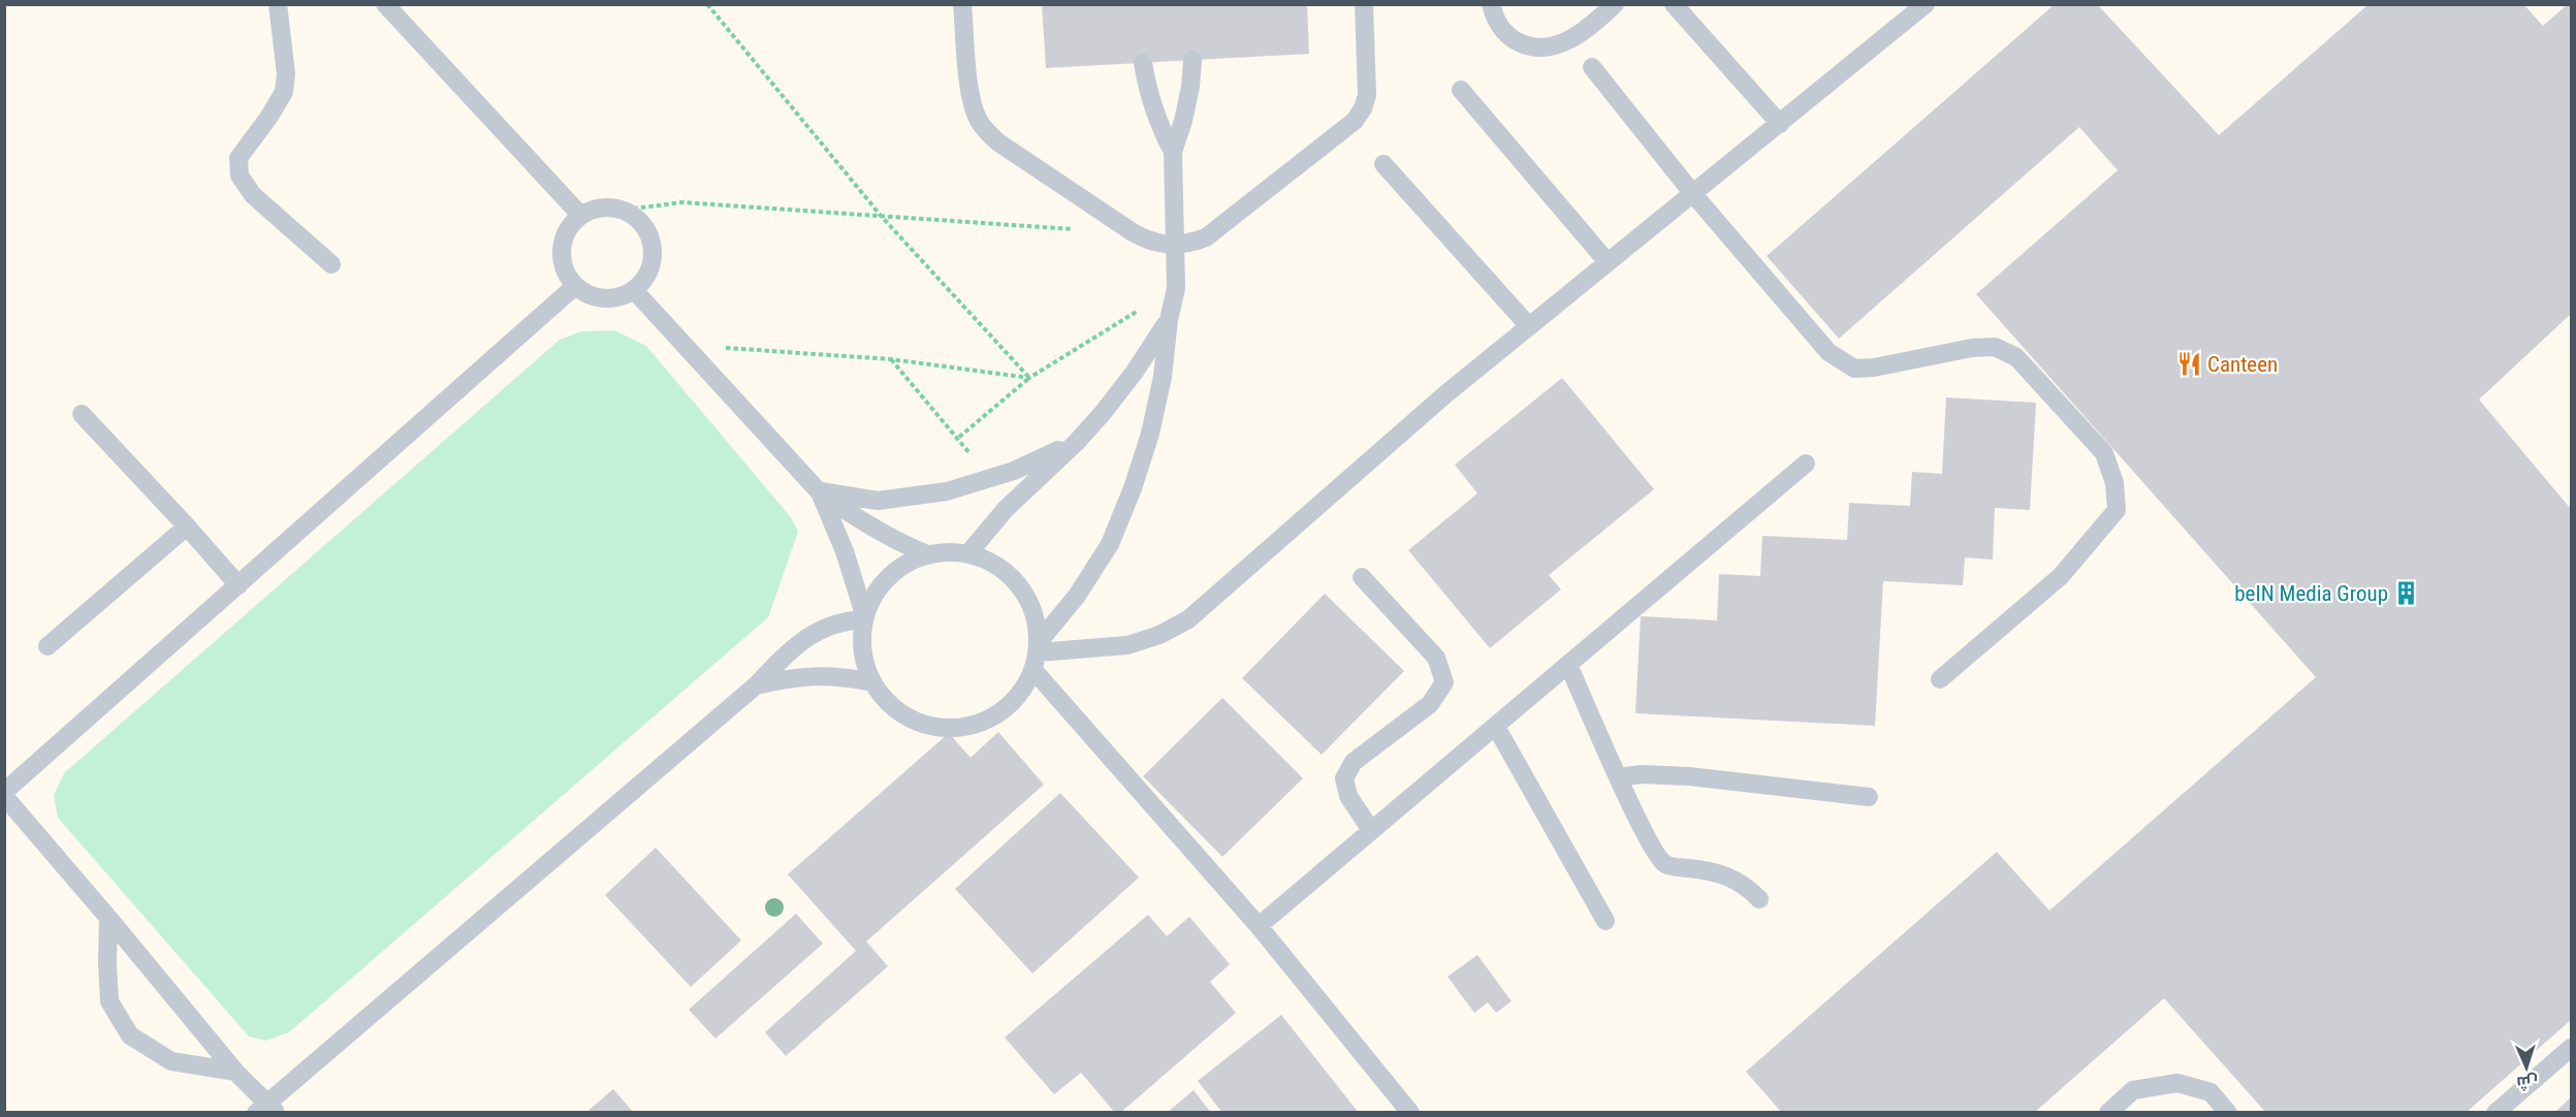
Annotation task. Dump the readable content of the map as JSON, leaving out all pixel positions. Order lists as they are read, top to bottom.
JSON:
{
  "places": {
    "restaurant": ["Canteen"],
    "building": ["beIN Media Group"]
  },
  "north": "bottom"
}
